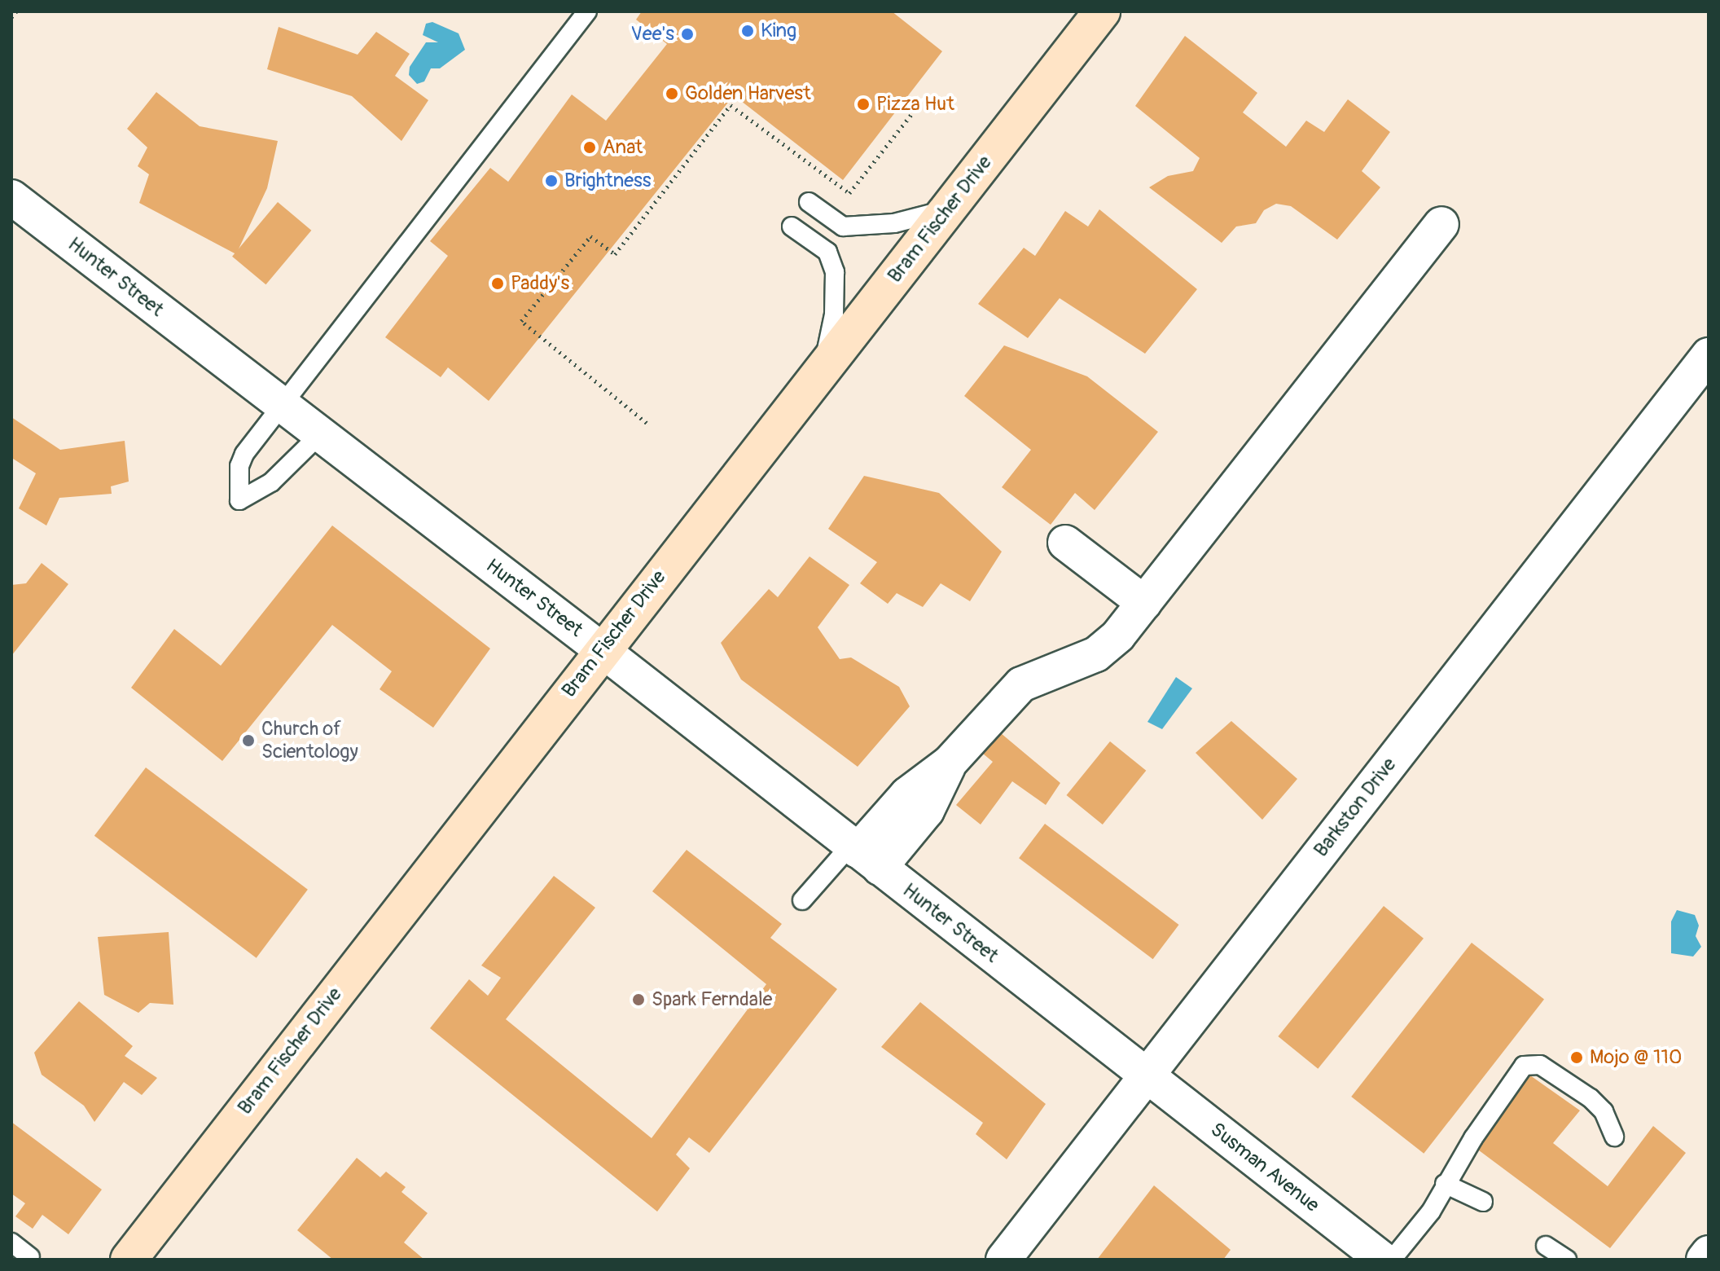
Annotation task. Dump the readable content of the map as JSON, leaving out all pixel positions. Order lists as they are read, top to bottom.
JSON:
{
  "streets": {
    "main road": ["Bram Fischer Drive"],
    "street": ["Hunter Street", "Barkston Drive", "Susman Avenue"]
  },
  "crossings": [
    ["Bram Fischer Drive", "Hunter Street"],
    ["Hunter Street", "Barkston Drive"],
    ["Hunter Street", "Susman Avenue"],
    ["Barkston Drive", "Susman Avenue"]
  ],
  "places": [
    "King",
    "Vee's",
    "Golden Harvest",
    "Pizza Hut",
    "Anat",
    "Brightness",
    "Paddy's",
    "Church of Scientology",
    "Spark Ferndale",
    "Mojo @ 110"
  ]
}
